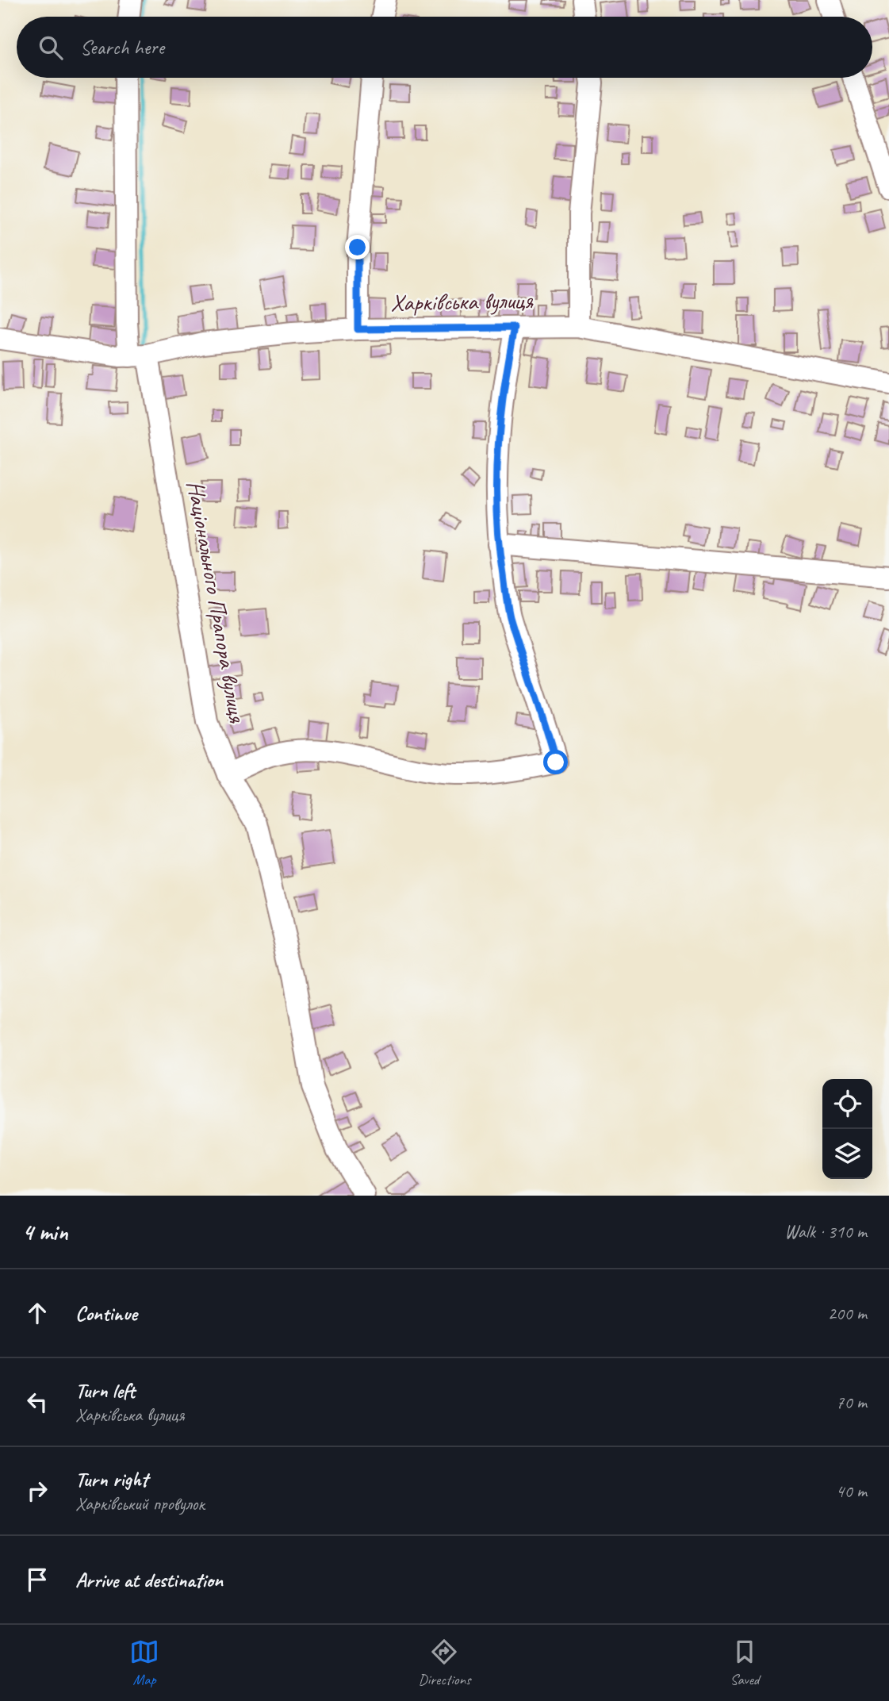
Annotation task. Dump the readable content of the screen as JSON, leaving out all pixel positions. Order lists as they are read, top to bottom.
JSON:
{
  "streets": {
    "street": ["Харківська вулиця", "Національного Прапора вулиця"]
  },
  "crossings": [
    ["Харківська вулиця", "Національного Прапора вулиця"]
  ],
  "page": {
    "search": "Search here",
    "heading": ["4 min", "Walk · 310 m"],
    "list": [
      ["Continue", "200 m"],
      ["Turn left", "Харківська вулиця", "70 m"],
      ["Turn right", "Харківський провулок", "40 m"],
      "Arrive at destination"
    ],
    "nav": ["Map", "Directions", "Saved"]
  }
}
